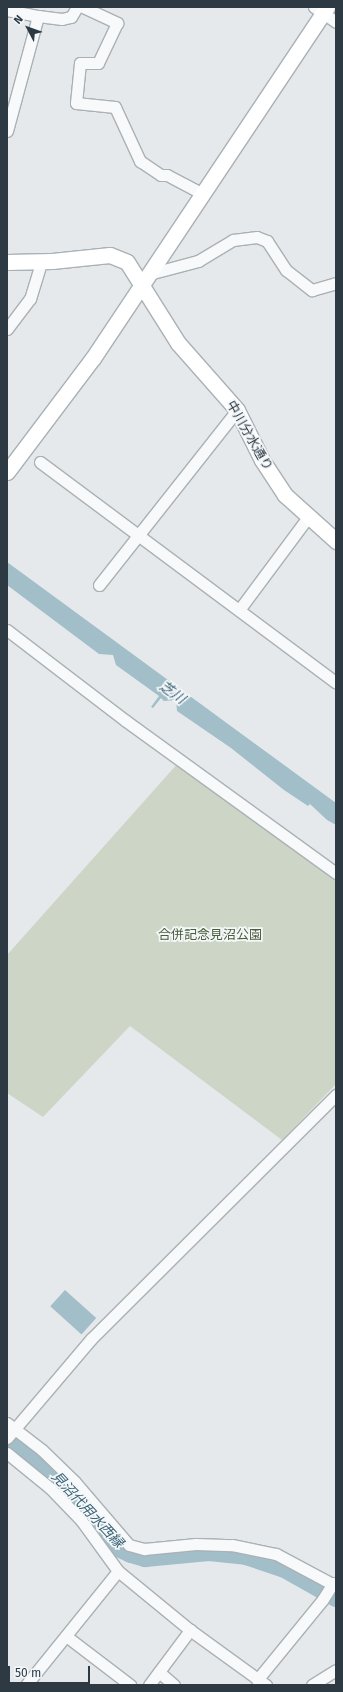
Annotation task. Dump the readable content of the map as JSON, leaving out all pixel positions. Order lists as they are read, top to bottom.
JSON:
{
  "streets": {
    "street": ["中川分水通り"]
  },
  "water": ["芝川", "見沼代用水西縁"],
  "parks": ["合併記念見沼公園"],
  "scale_bar": "50 m",
  "north": "top left"
}
